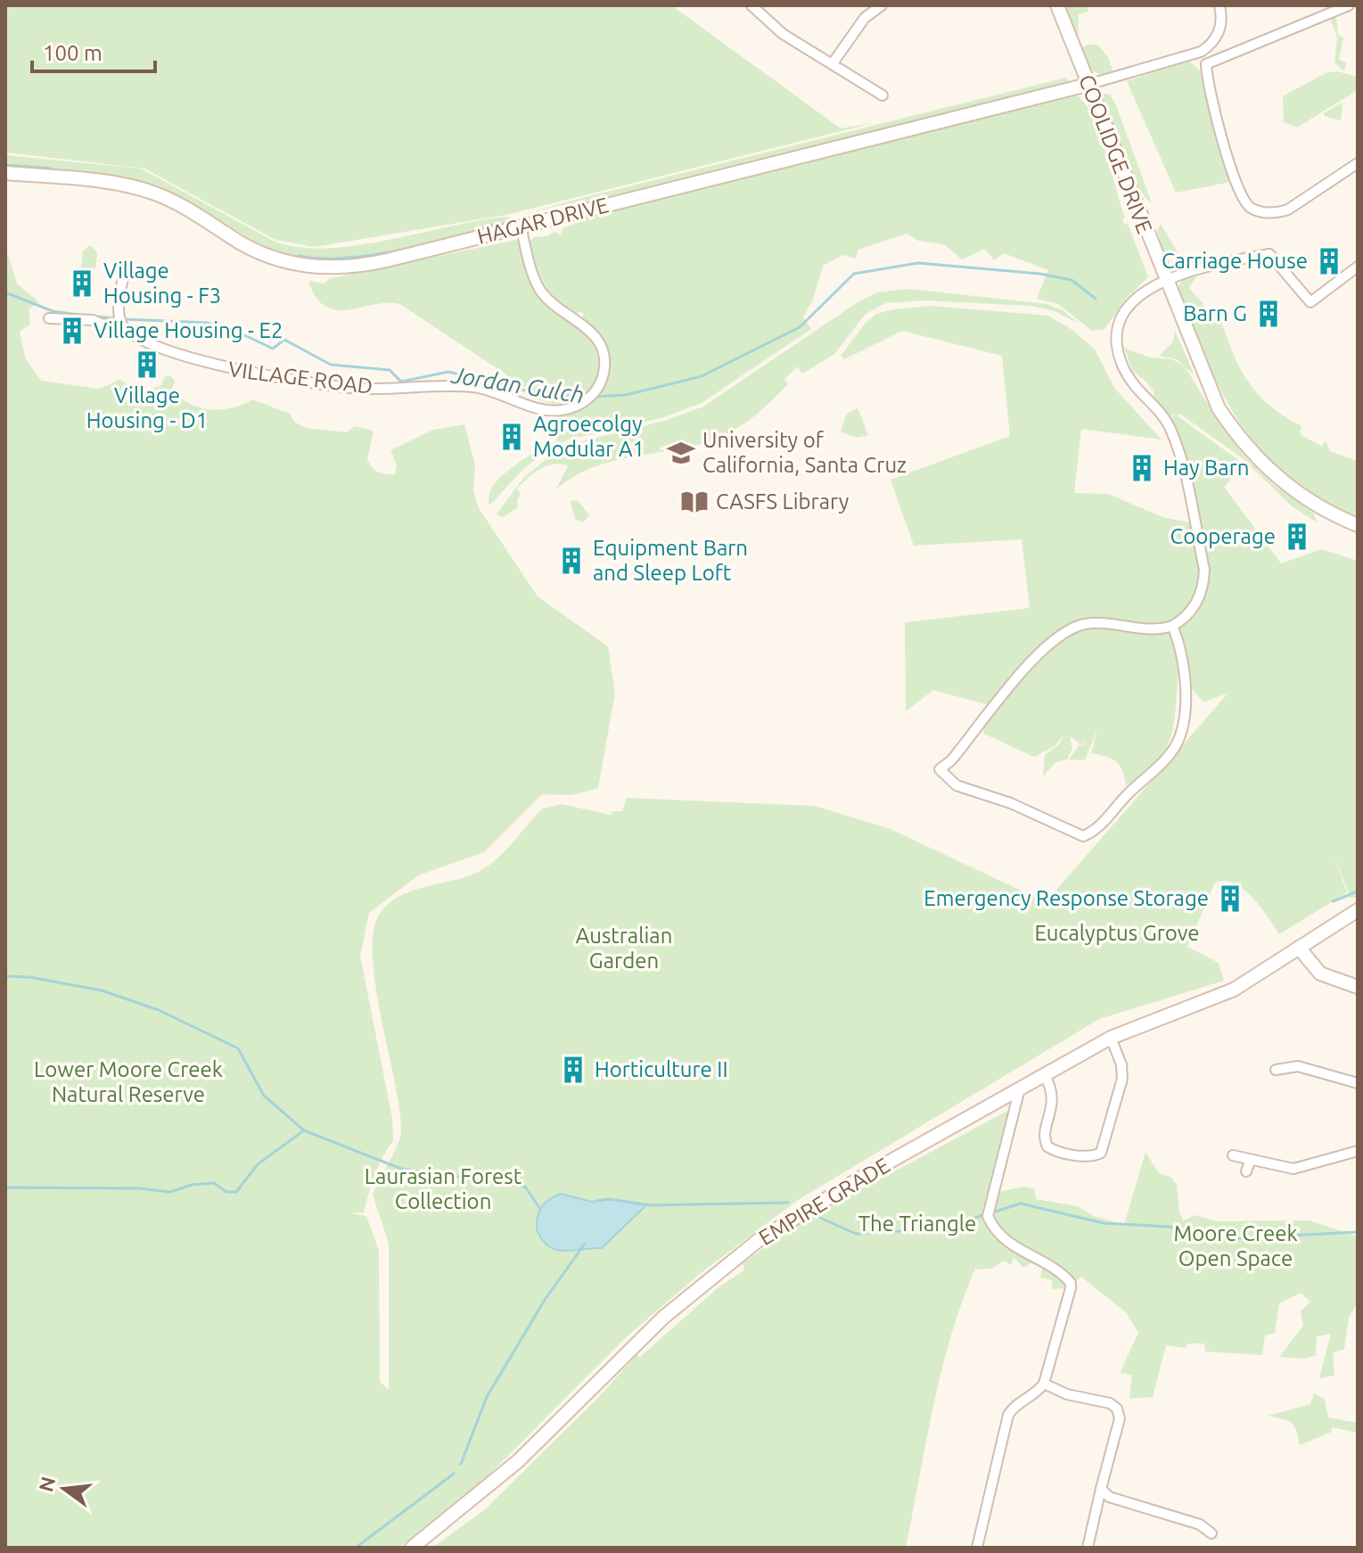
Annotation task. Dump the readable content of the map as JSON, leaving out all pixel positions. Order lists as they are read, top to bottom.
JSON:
{
  "streets": {
    "main road": ["COOLIDGE DRIVE", "HAGAR DRIVE", "EMPIRE GRADE"],
    "street": ["VILLAGE ROAD"]
  },
  "crossings": [
    ["COOLIDGE DRIVE", "HAGAR DRIVE"],
    ["HAGAR DRIVE", "VILLAGE ROAD"]
  ],
  "water": ["Jordan Gulch"],
  "parks": [
    "Eucalyptus Grove",
    "Australian Garden",
    "Lower Moore Creek Natural Reserve",
    "Laurasian Forest Collection",
    "The Triangle",
    "Moore Creek Open Space"
  ],
  "places": {
    "building": [
      "Carriage House",
      "Village Housing - F3",
      "Barn G",
      "Village Housing - E2",
      "Village Housing - D1",
      "Agroecolgy Modular A1",
      "Hay Barn",
      "Cooperage",
      "Equipment Barn and Sleep Loft",
      "Emergency Response Storage",
      "Horticulture II"
    ],
    "school or university": ["University of California, Santa Cruz"],
    "library": ["CASFS Library"]
  },
  "scale_bar": "100 m",
  "north": "left"
}
